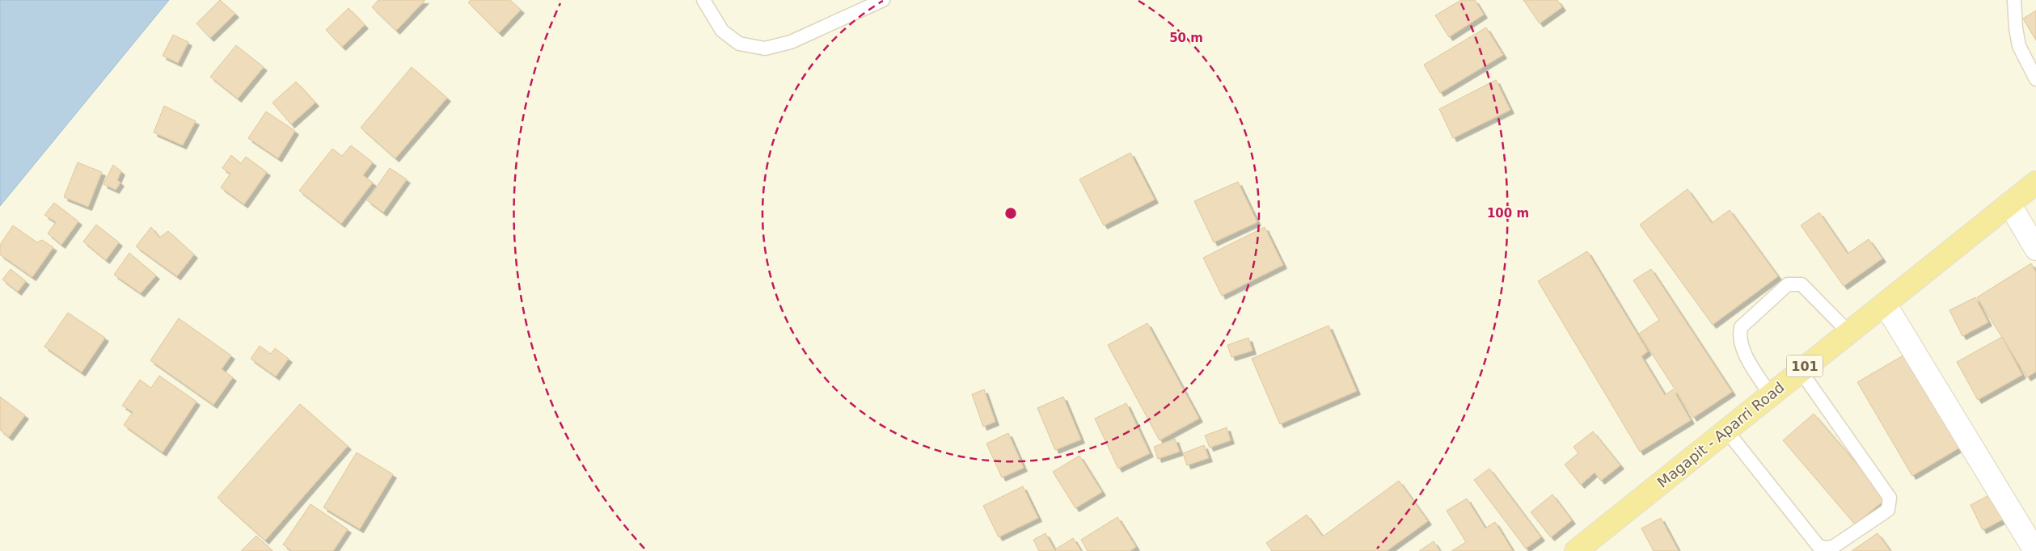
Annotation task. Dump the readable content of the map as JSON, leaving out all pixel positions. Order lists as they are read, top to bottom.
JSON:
{
  "streets": {
    "main road": ["101", "Magapit - Aparri Road"]
  },
  "rings": ["50 m", "100 m"]
}
